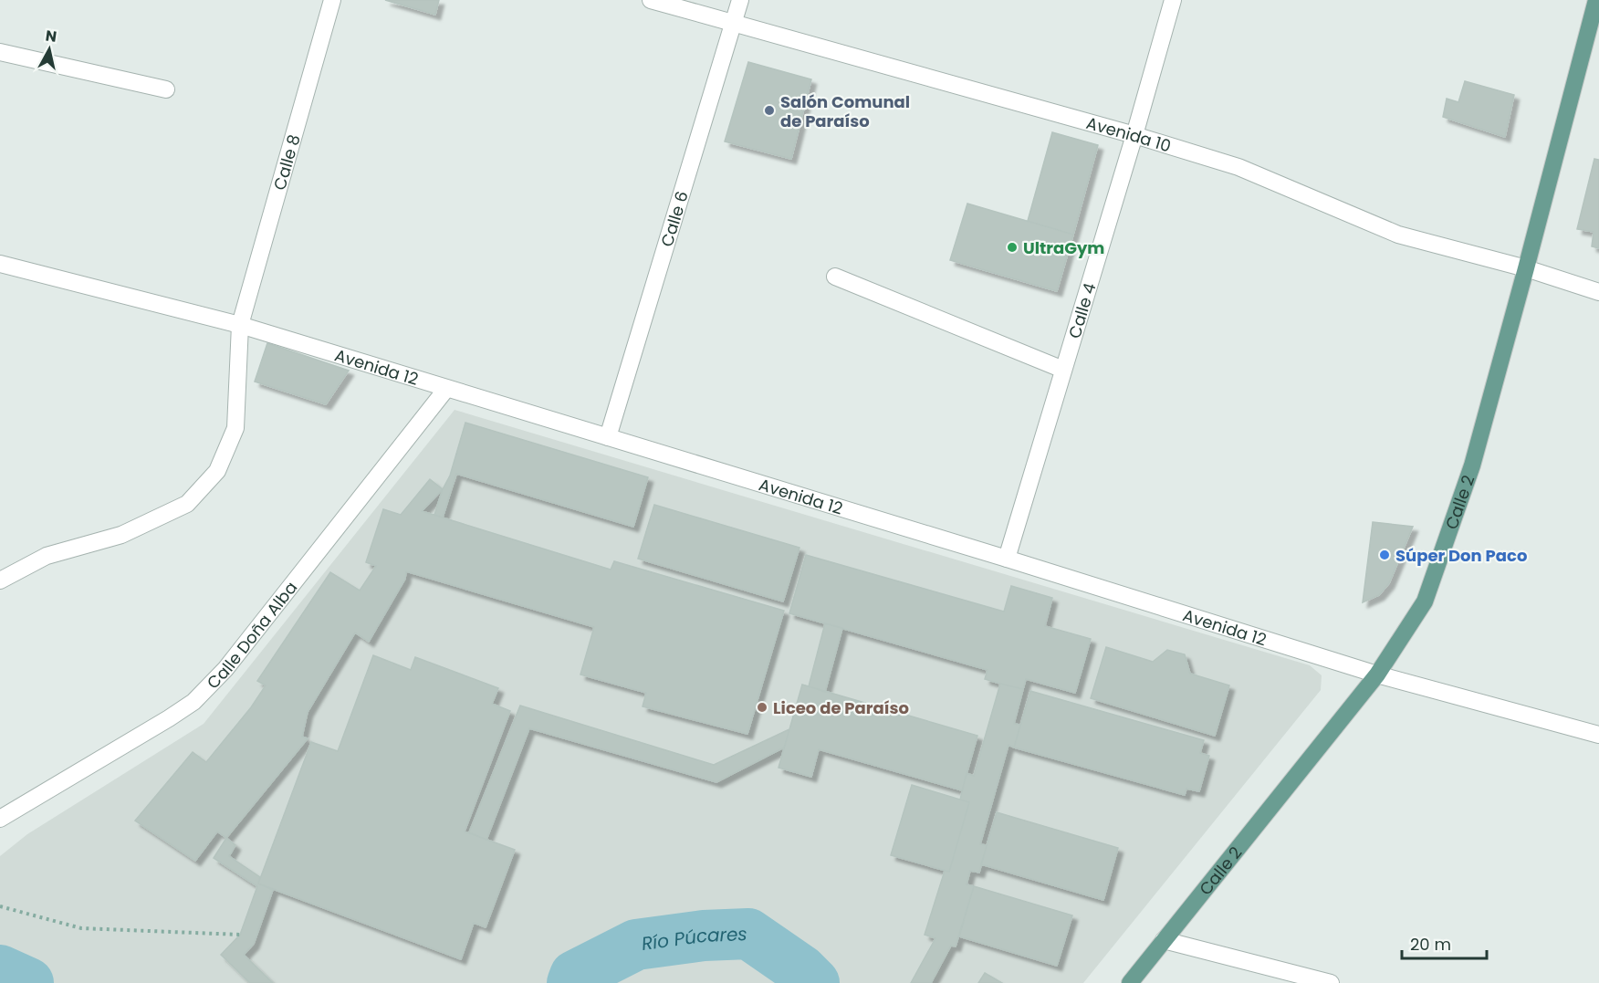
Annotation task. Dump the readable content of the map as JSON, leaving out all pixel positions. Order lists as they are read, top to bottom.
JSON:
{
  "streets": {
    "main road": ["Calle 2"],
    "street": [
      "Avenida 10",
      "Calle 8",
      "Calle 6",
      "Calle 4",
      "Avenida 12",
      "Calle Doña Alba"
    ]
  },
  "crossings": [
    ["Avenida 10", "Calle 6"],
    ["Avenida 10", "Calle 4"],
    ["Avenida 10", "Calle 2"],
    ["Calle 8", "Avenida 12"],
    ["Calle 6", "Avenida 12"],
    ["Calle 4", "Avenida 12"],
    ["Avenida 12", "Calle 2"],
    ["Avenida 12", "Calle Doña Alba"]
  ],
  "water": ["Río Púcares"],
  "places": [
    "Salón Comunal de Paraíso",
    "UltraGym",
    "Súper Don Paco",
    "Liceo de Paraíso"
  ],
  "scale_bar": "20 m",
  "north": "top"
}
